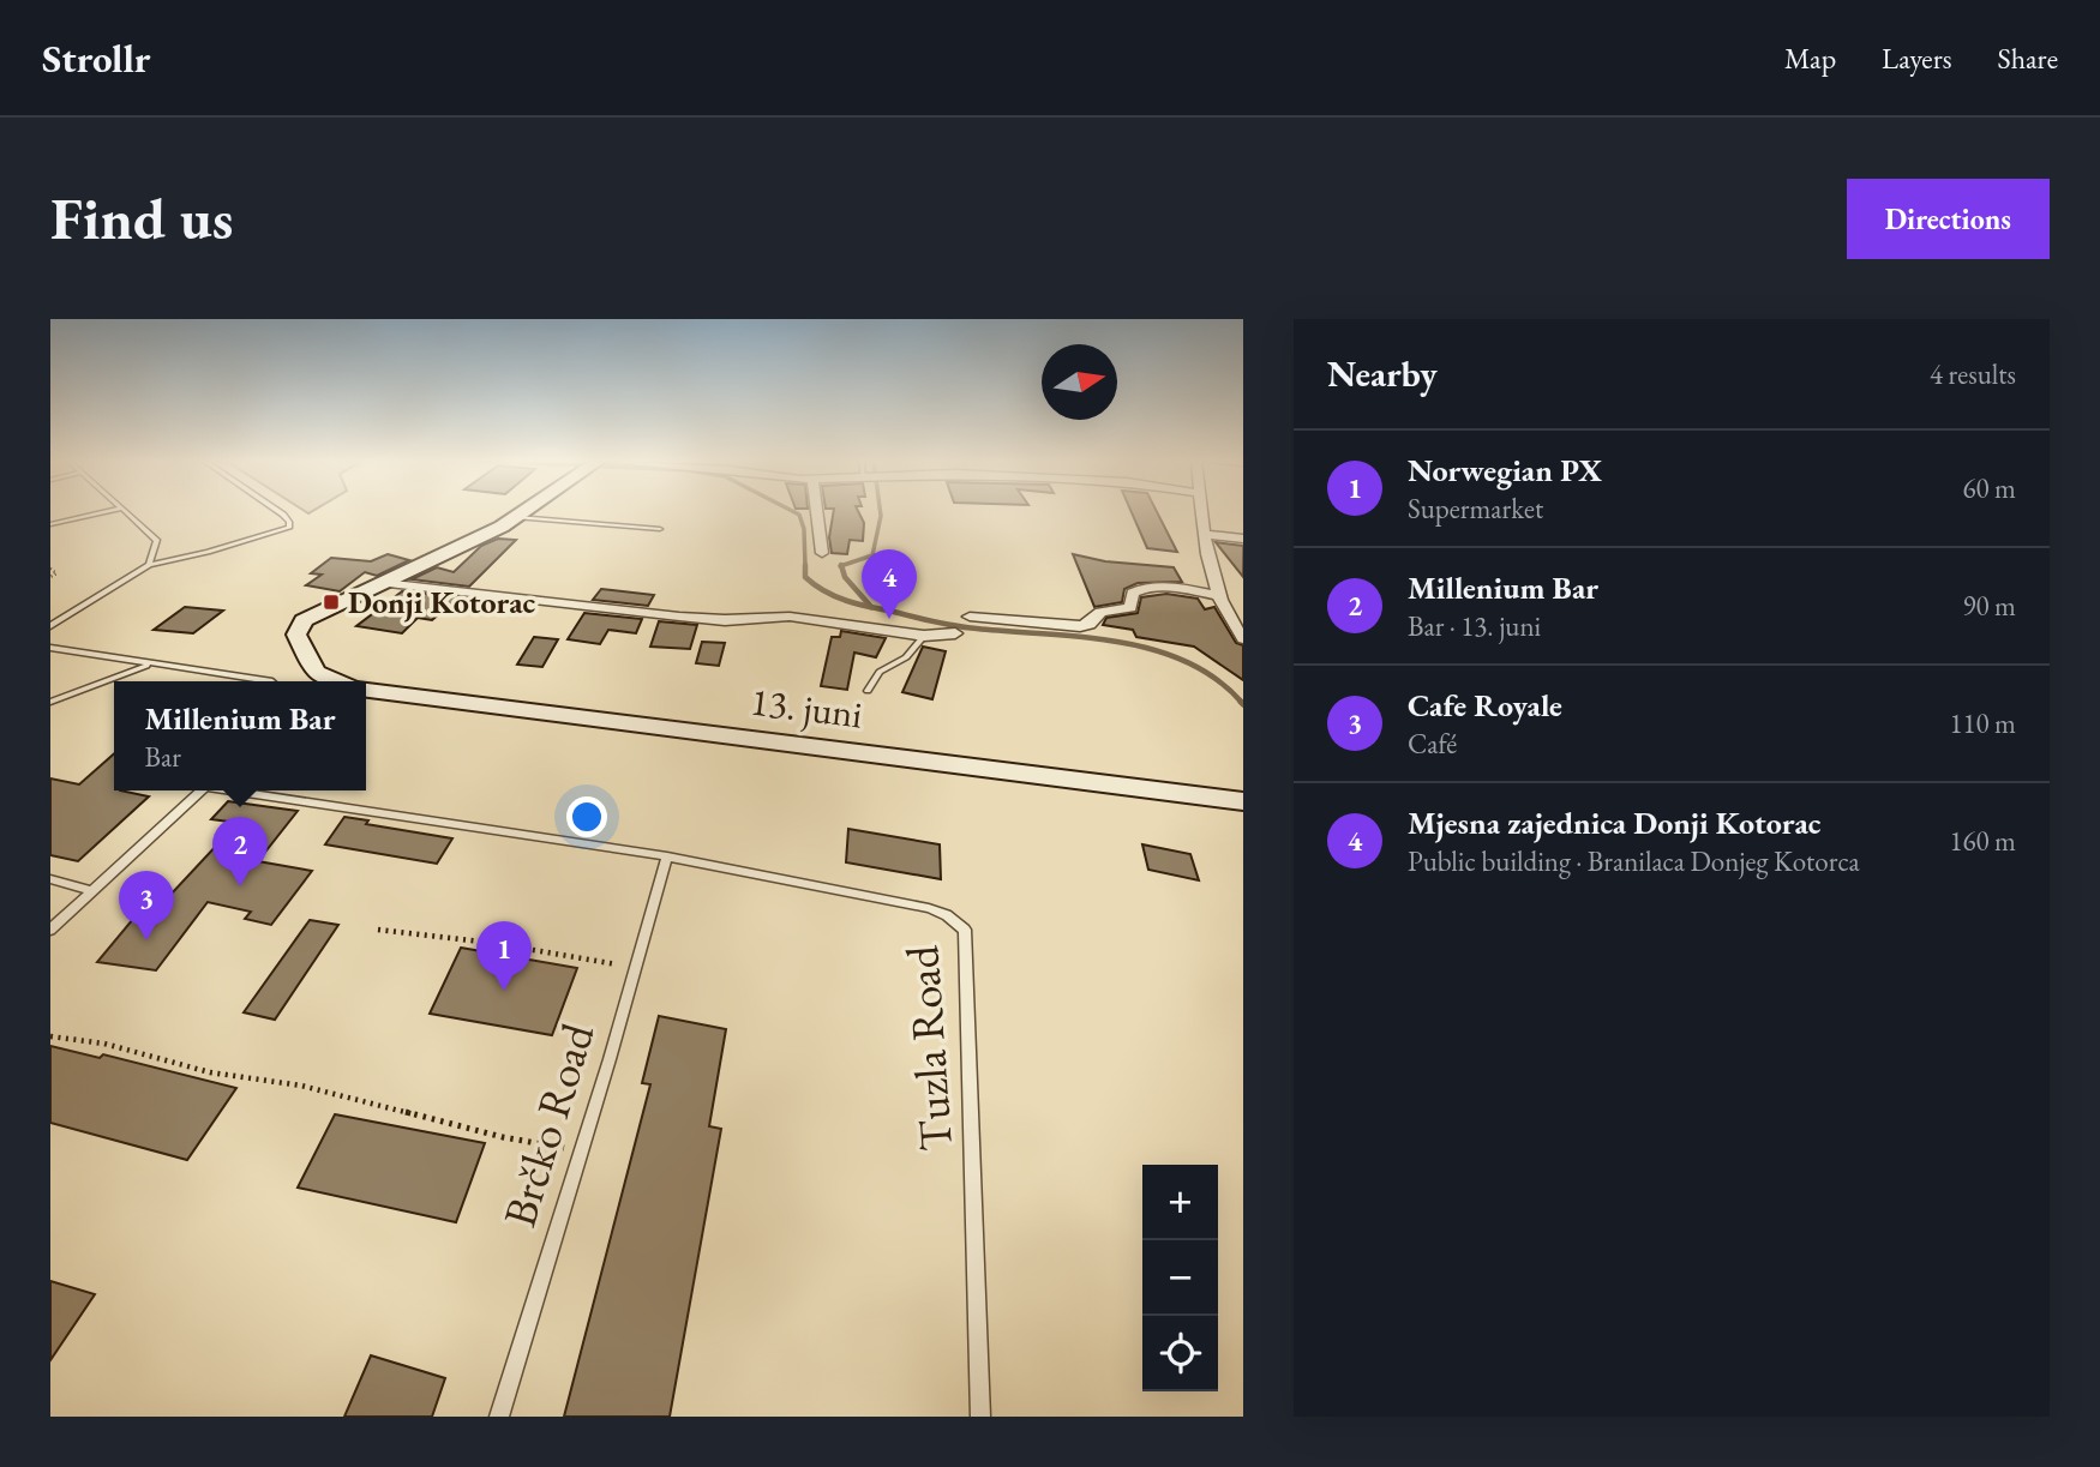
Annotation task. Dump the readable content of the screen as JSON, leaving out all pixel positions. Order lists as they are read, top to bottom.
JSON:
{
  "streets": {
    "street": ["13. juni"],
    "lane": ["Tuzla Road", "Brčko Road"]
  },
  "crossings": [
    ["Tuzla Road", "Brčko Road"]
  ],
  "places": {
    "transit": ["Donji Kotorac"]
  },
  "north": "right",
  "page": {
    "header": "Strollr",
    "nav": ["Map", "Layers", "Share"],
    "buttons": "Directions",
    "title": "Find us",
    "heading": ["Nearby", "4 results"],
    "list": [
      {
        "mark": "1",
        "name": "Norwegian PX",
        "note": "Supermarket",
        "value": "60 m"
      },
      {
        "mark": "2",
        "name": "Millenium Bar",
        "note": "Bar · 13. juni",
        "value": "90 m"
      },
      {
        "mark": "3",
        "name": "Cafe Royale",
        "note": "Café",
        "value": "110 m"
      },
      {
        "mark": "4",
        "name": "Mjesna zajednica Donji Kotorac",
        "note": "Public building · Branilaca Donjeg Kotorca",
        "value": "160 m"
      }
    ],
    "pins": [
      "4",
      "2",
      "3",
      "1"
    ],
    "popup": ["Millenium Bar", "Bar"],
    "map_buttons": ["+", "−"]
  }
}
